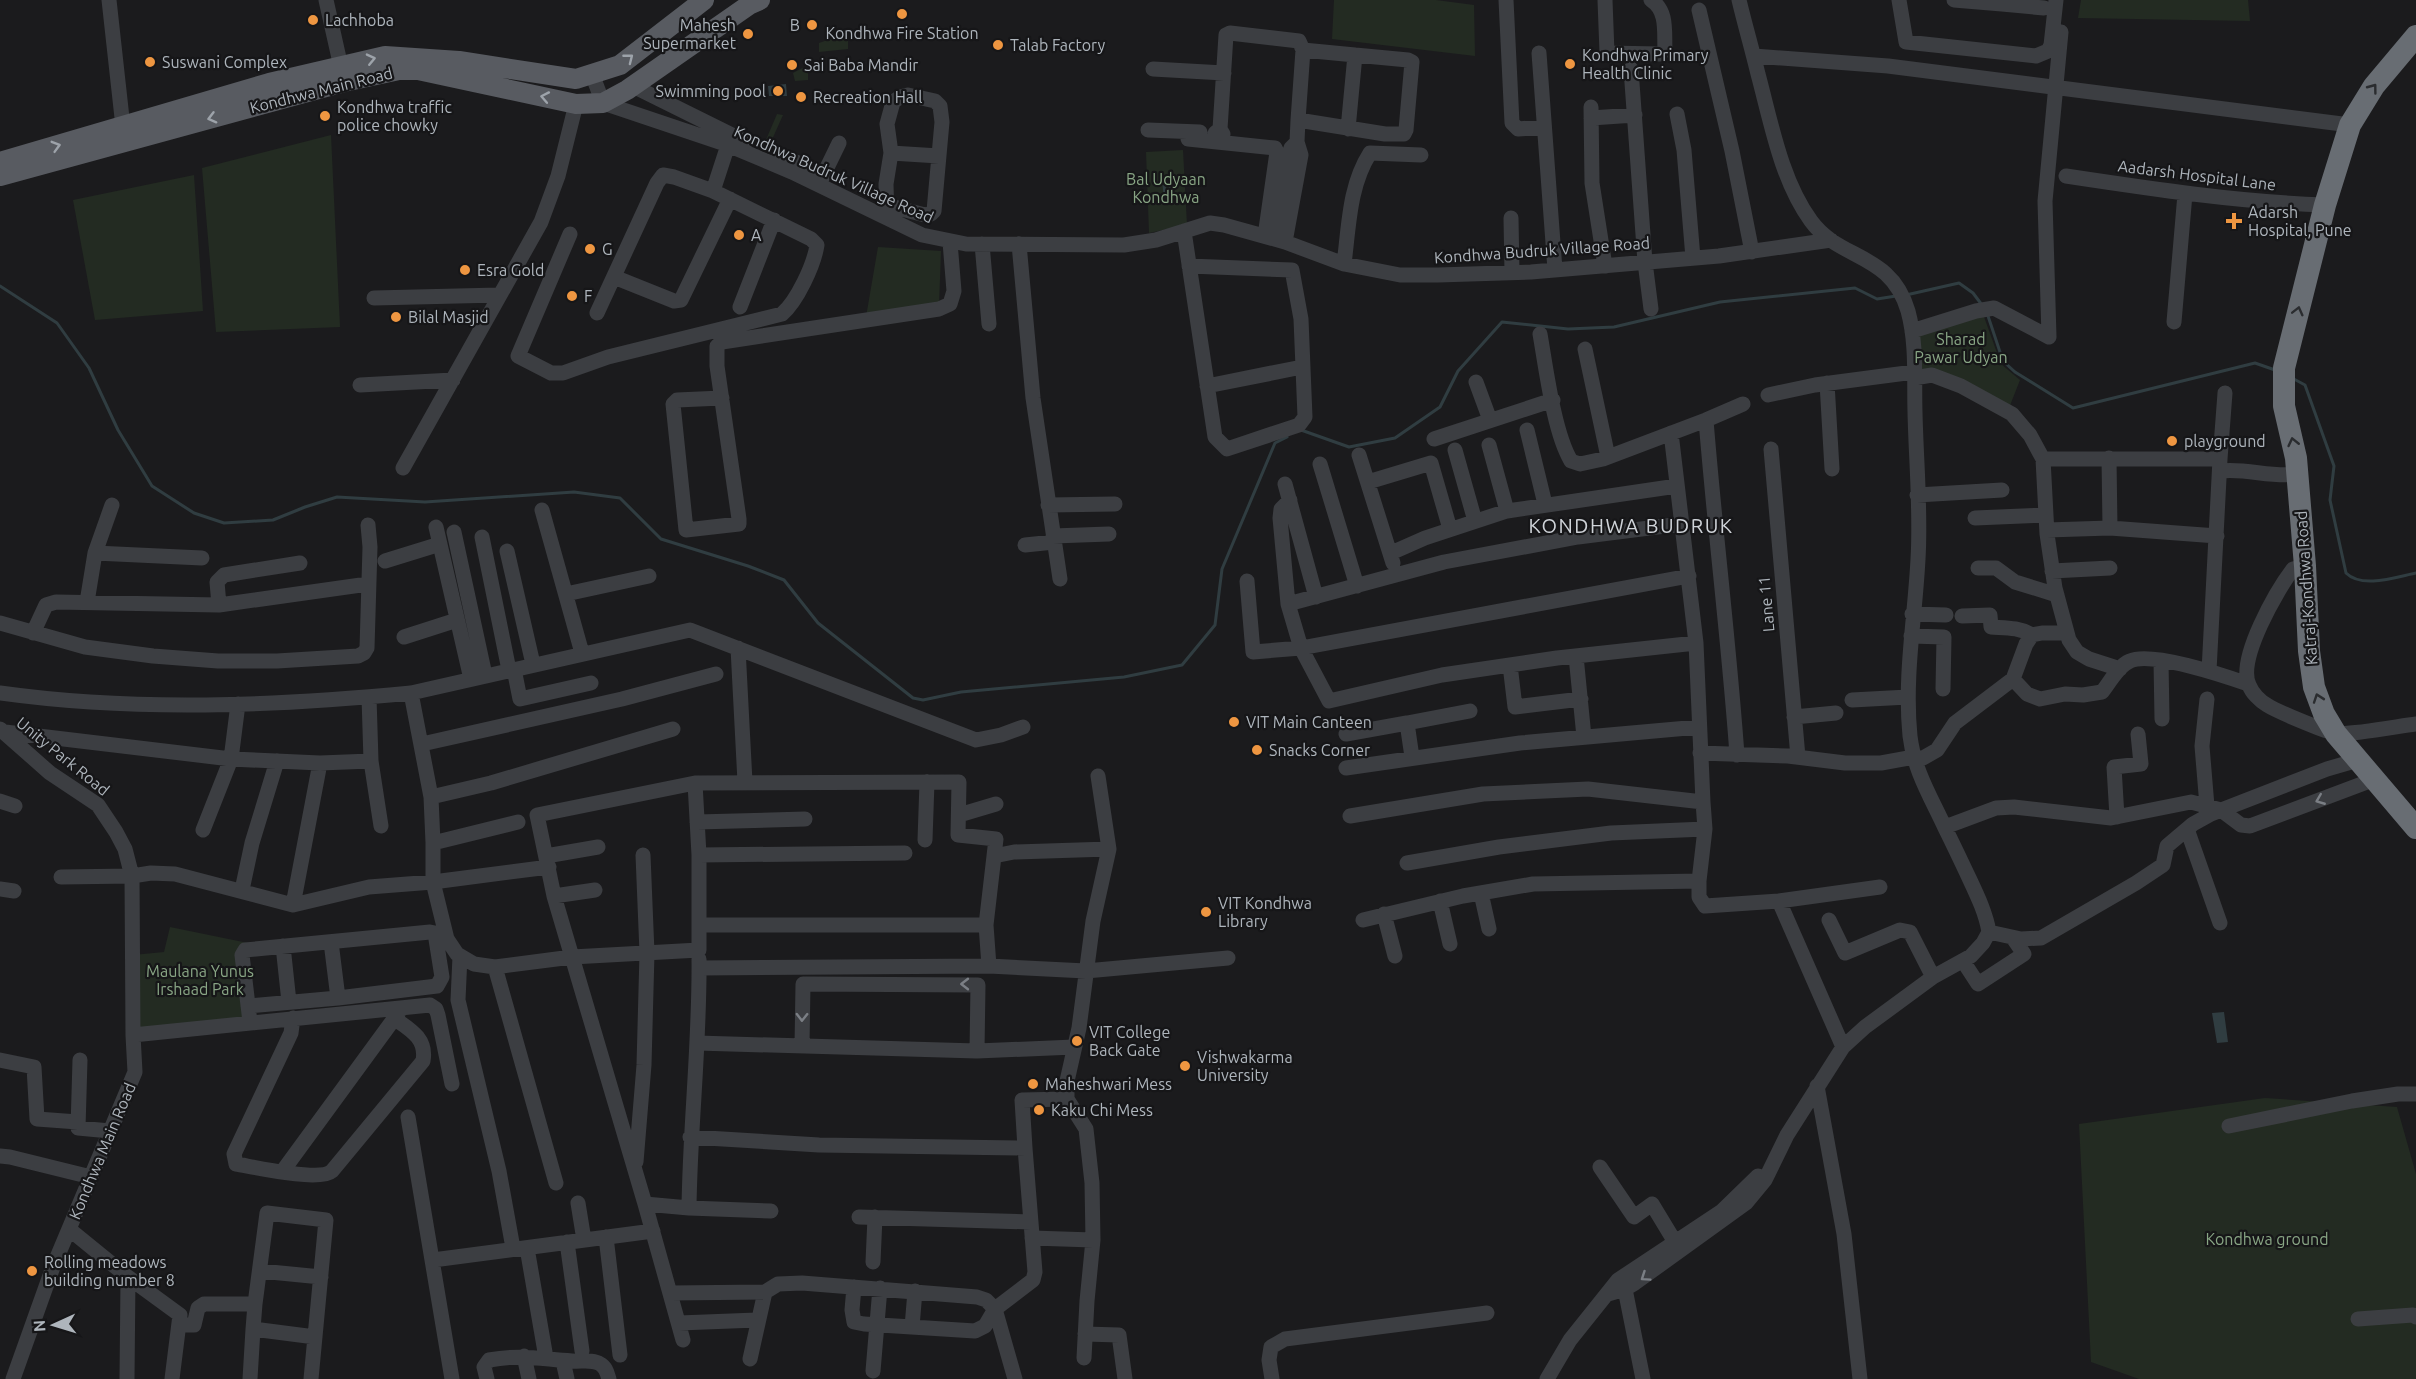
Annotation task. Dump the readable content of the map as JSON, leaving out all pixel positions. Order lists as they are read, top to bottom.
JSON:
{
  "streets": {
    "highway": ["Katraj-Kondhwa Road"],
    "main road": ["Kondhwa Main Road"],
    "street": [
      "Kondhwa Budruk Village Road",
      "Aadarsh Hospital Lane",
      "Lane 11",
      "Unity Park Road"
    ]
  },
  "crossings": [
    ["Kondhwa Main Road", "Kondhwa Budruk Village Road"],
    ["Kondhwa Main Road", "Unity Park Road"],
    ["Aadarsh Hospital Lane", "Katraj-Kondhwa Road"]
  ],
  "one_way": ["Katraj-Kondhwa Road"],
  "districts": ["KONDHWA BUDRUK"],
  "parks": [
    "Bal Udyaan Kondhwa",
    "Sharad Pawar Udyan",
    "Maulana Yunus Irshaad Park",
    "Kondhwa ground"
  ],
  "places": {
    "other": [
      "Kondhwa Fire Station",
      "Lachhoba",
      "B",
      "Mahesh Supermarket",
      "Talab Factory",
      "Suswani Complex",
      "Kondhwa Primary Health Clinic",
      "Sai Baba Mandir",
      "Swimming pool",
      "Recreation Hall",
      "Kondhwa traffic police chowky",
      "A",
      "G",
      "Esra Gold",
      "F",
      "Bilal Masjid",
      "playground",
      "VIT Main Canteen",
      "Snacks Corner",
      "VIT Kondhwa Library",
      "VIT College Back Gate",
      "Vishwakarma University",
      "Maheshwari Mess",
      "Kaku Chi Mess",
      "Rolling meadows building number 8"
    ],
    "health": ["Adarsh Hospital, Pune"]
  },
  "north": "left"
}
